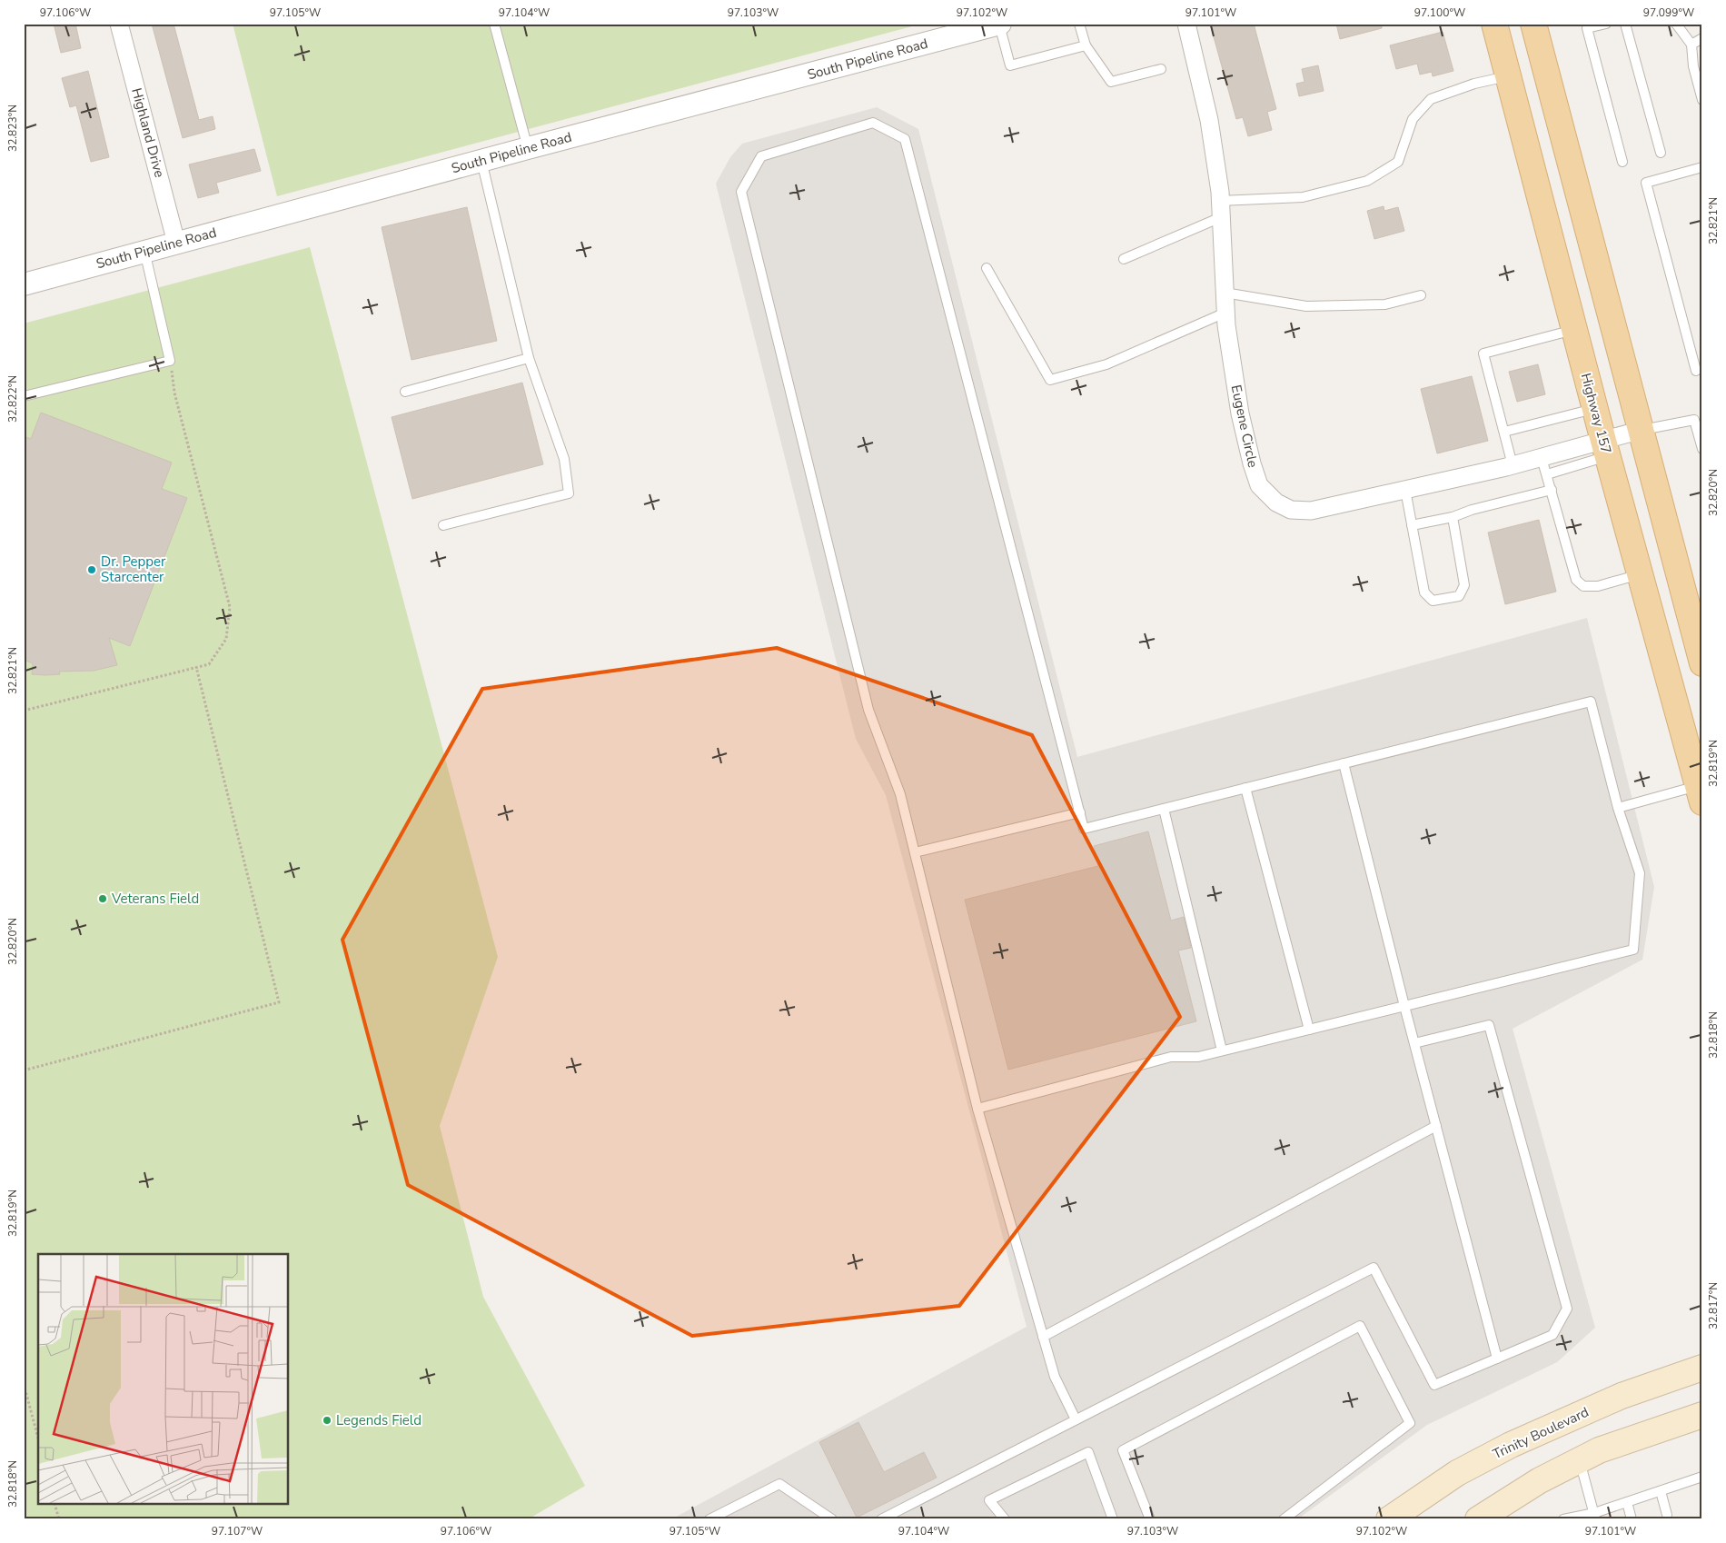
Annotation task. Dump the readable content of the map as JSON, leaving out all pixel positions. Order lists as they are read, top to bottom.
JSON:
{
  "streets": {
    "main road": ["Highway 157", "Trinity Boulevard"],
    "street": ["South Pipeline Road", "Highland Drive", "Eugene Circle"]
  },
  "crossings": [
    ["South Pipeline Road", "Highland Drive"],
    ["Highway 157", "Eugene Circle"]
  ],
  "places": ["Dr. Pepper Starcenter", "Veterans Field", "Legends Field"],
  "coordinates": [
    "97.106°W",
    "97.105°W",
    "97.104°W",
    "97.103°W",
    "97.102°W",
    "97.101°W",
    "97.100°W",
    "97.099°W",
    "32.823°N",
    "32.821°N",
    "32.822°N",
    "32.820°N",
    "32.819°N",
    "32.818°N",
    "32.817°N",
    "97.107°W"
  ]
}
